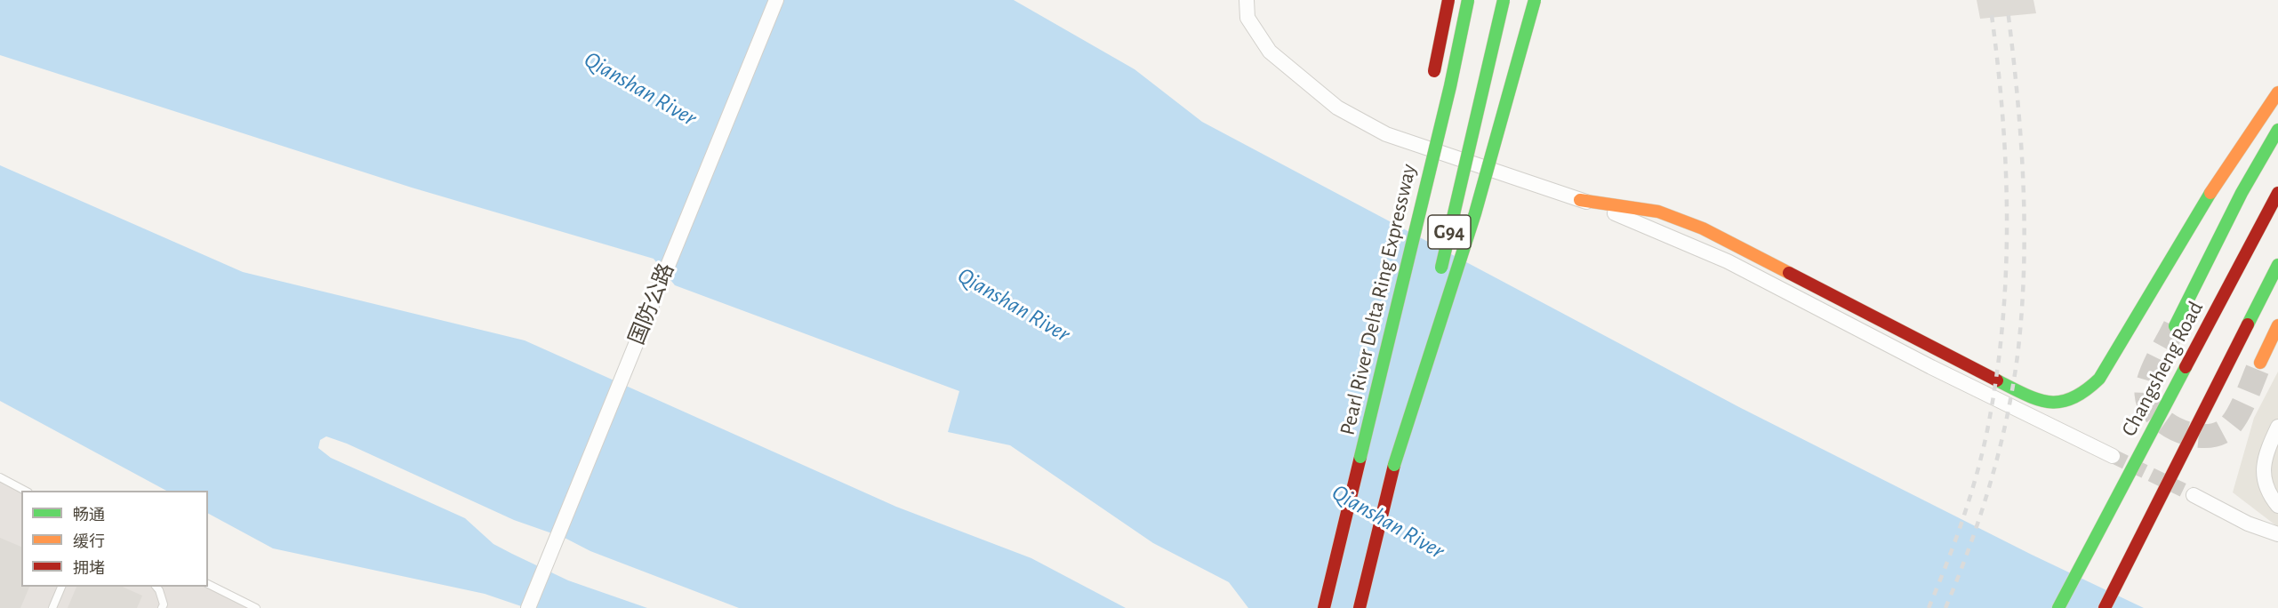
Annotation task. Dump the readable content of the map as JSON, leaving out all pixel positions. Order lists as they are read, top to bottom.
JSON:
{
  "streets": {
    "main road": ["G94", "Pearl River Delta Ring Expressway", "Changsheng Road"],
    "street": ["国防公路"]
  },
  "water": ["Qianshan River"],
  "legend": ["畅通", "缓行", "拥堵"]
}
